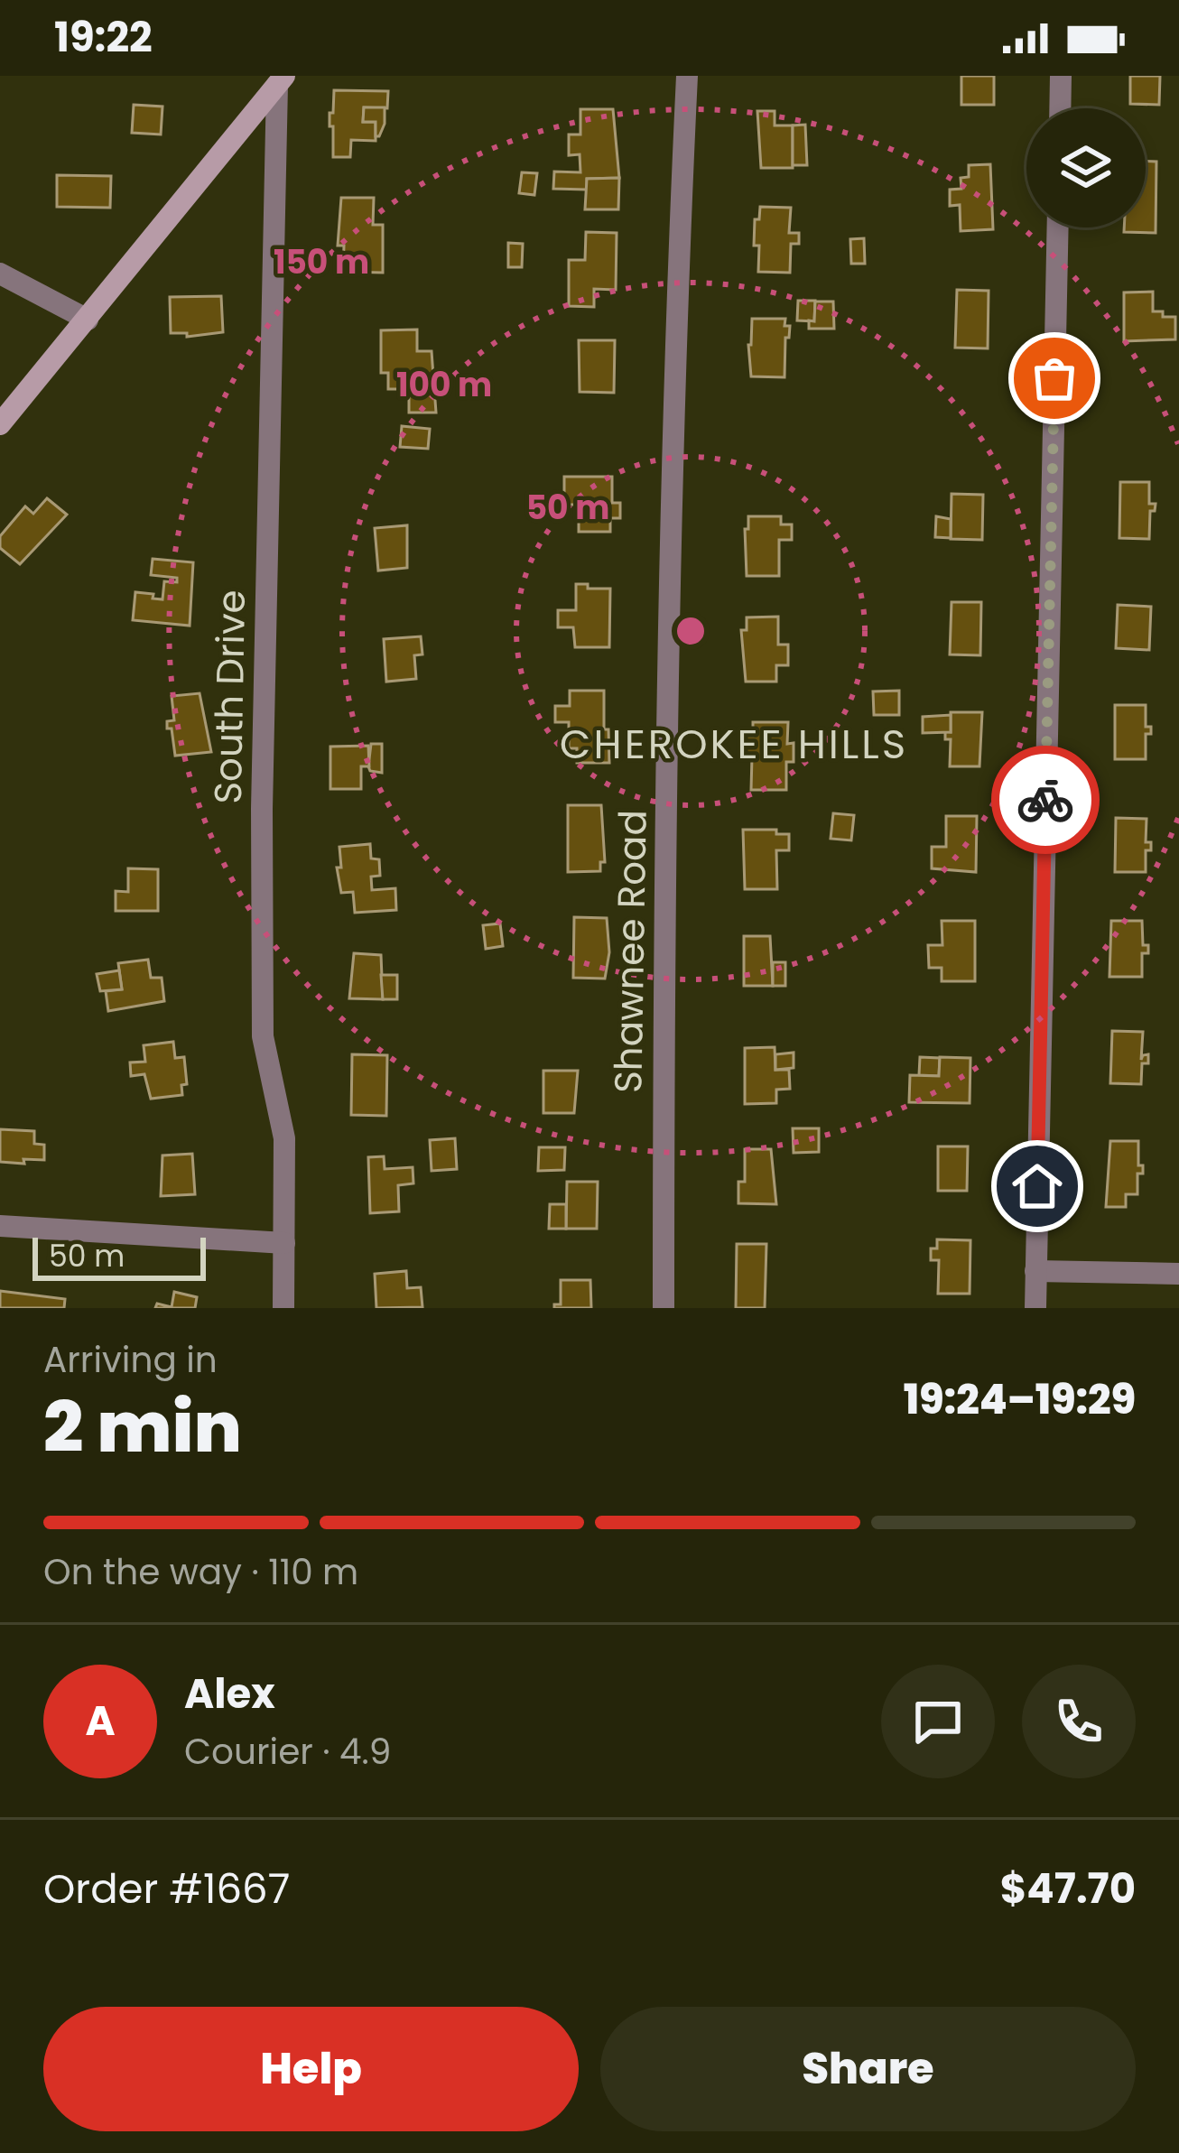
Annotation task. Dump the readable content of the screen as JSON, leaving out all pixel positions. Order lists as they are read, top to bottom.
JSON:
{
  "streets": {
    "street": ["South Drive", "Shawnee Road"]
  },
  "districts": ["CHEROKEE HILLS"],
  "scale_bar": "50 m",
  "page": {
    "status": "19:22",
    "scale": "50 m",
    "heading": ["2 min", "Arriving in", "19:24–19:29"],
    "panel": [
      "Alex",
      "Courier · 4.9",
      "Order #1667",
      "$47.70"
    ],
    "bar": "On the way · 110 m",
    "round": "A",
    "buttons": ["Help", "Share"]
  },
  "rings": ["150 m", "100 m", "50 m"]
}
